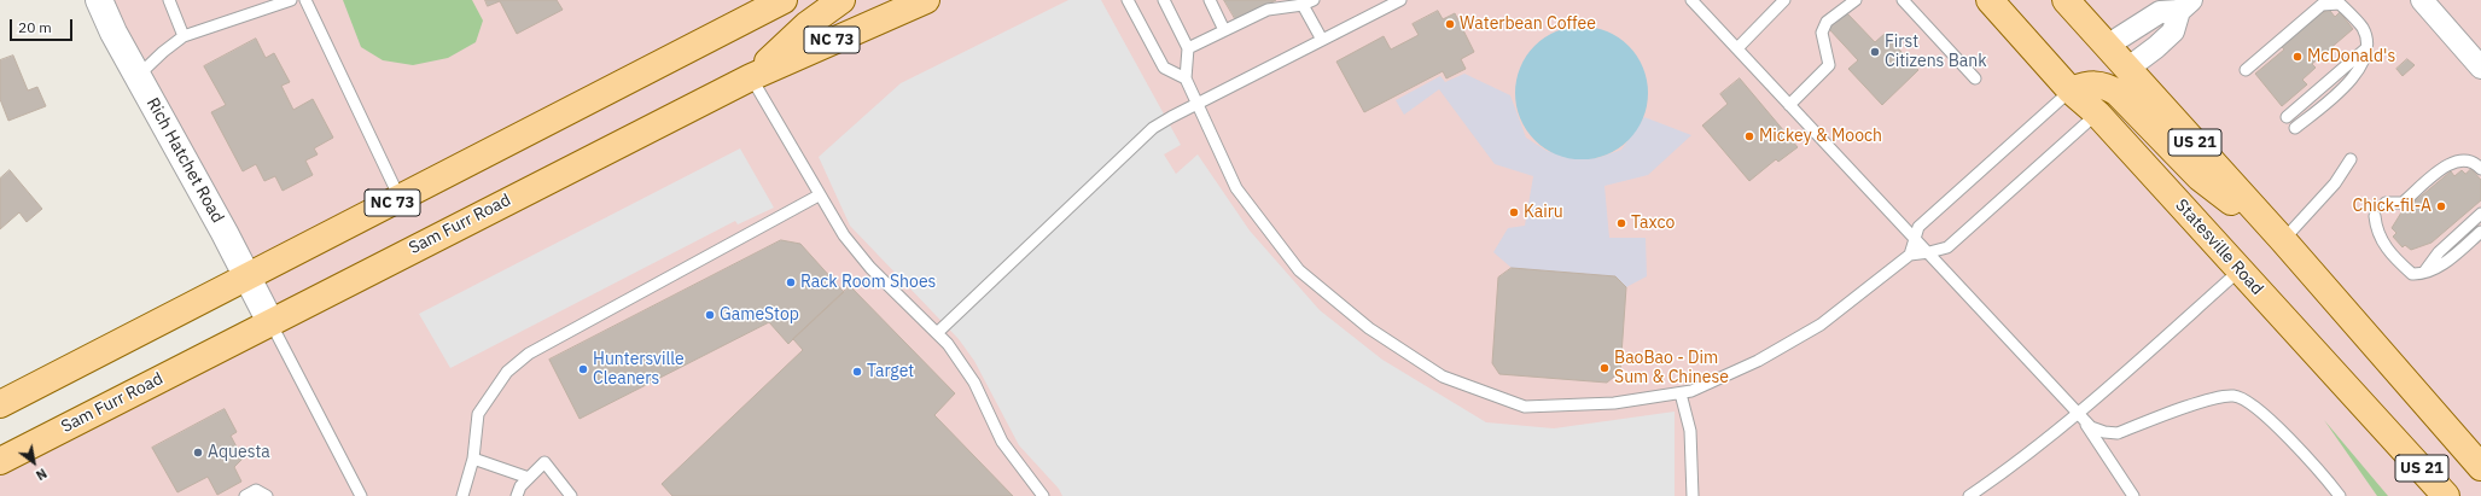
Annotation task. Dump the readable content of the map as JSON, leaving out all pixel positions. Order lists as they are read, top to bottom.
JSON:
{
  "streets": {
    "main road": [
      "NC 73",
      "US 21",
      "Sam Furr Road",
      "Statesville Road"
    ],
    "street": ["Rich Hatchet Road"]
  },
  "crossings": [
    ["NC 73", "Rich Hatchet Road"],
    ["Rich Hatchet Road", "Sam Furr Road"]
  ],
  "places": [
    "Waterbean Coffee",
    "First Citizens Bank",
    "McDonald's",
    "Mickey & Mooch",
    "Chick-fil-A",
    "Kairu",
    "Taxco",
    "Rack Room Shoes",
    "GameStop",
    "BaoBao - Dim Sum & Chinese",
    "Huntersville Cleaners",
    "Target",
    "Aquesta"
  ],
  "scale_bar": "20 m",
  "north": "bottom right"
}
